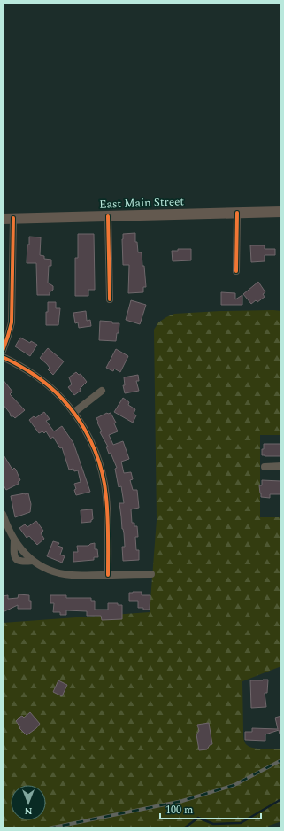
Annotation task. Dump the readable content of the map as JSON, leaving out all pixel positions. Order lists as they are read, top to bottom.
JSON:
{
  "streets": {
    "main road": ["East Main Street"]
  },
  "scale_bar": "100 m",
  "north": "bottom"
}
